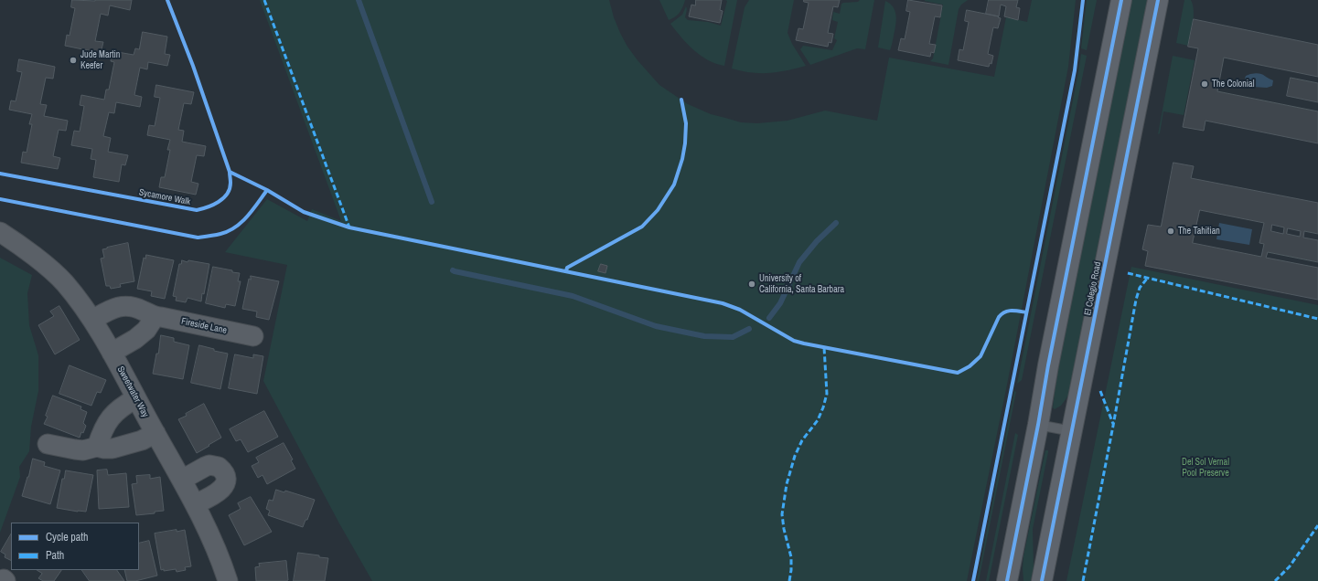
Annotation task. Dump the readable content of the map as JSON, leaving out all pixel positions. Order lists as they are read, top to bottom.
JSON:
{
  "streets": {
    "main road": ["El Colegio Road"],
    "street": ["Fireside Lane", "Sweetwater Way"],
    "cycle path": ["Sycamore Walk"]
  },
  "crossings": [
    ["Fireside Lane", "Sweetwater Way"]
  ],
  "parks": ["Del Sol Vernal Pool Preserve"],
  "places": [
    "Jude Martin Keefer",
    "The Colonial",
    "The Tahitian",
    "University of California, Santa Barbara"
  ],
  "legend": ["Cycle path", "Path"]
}
